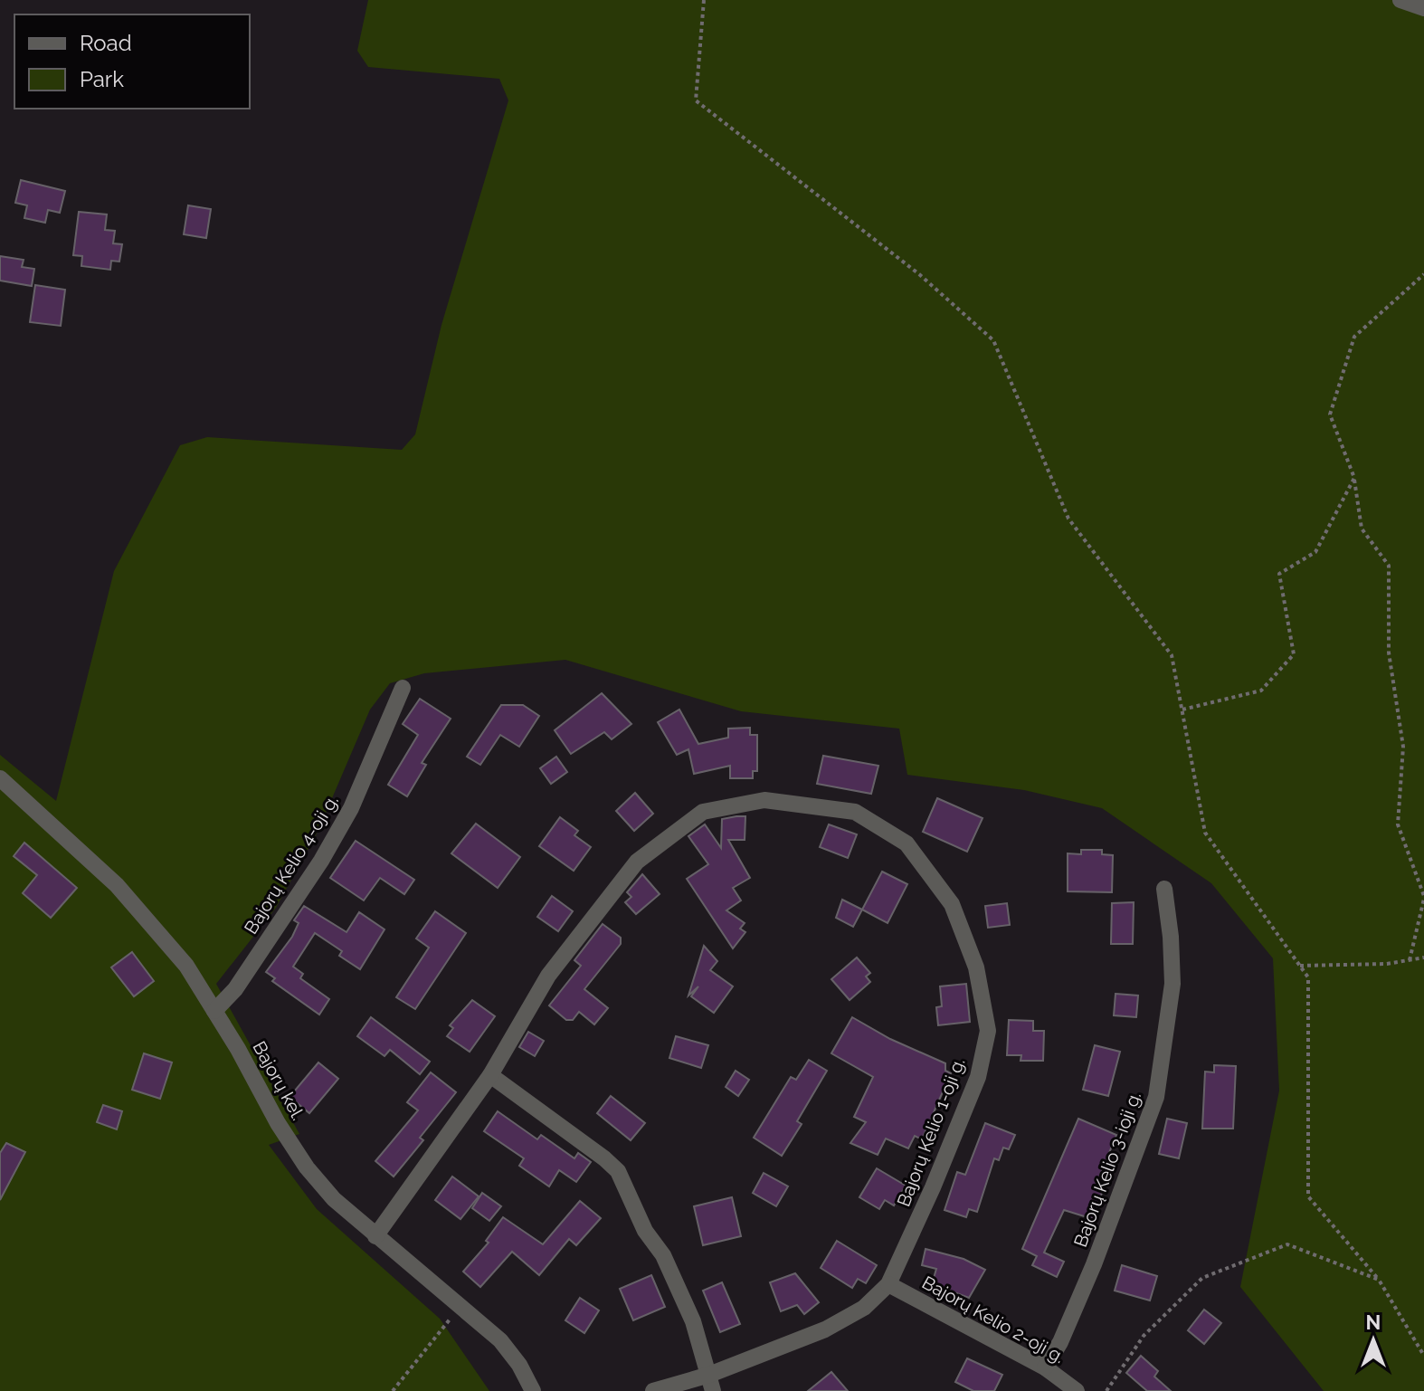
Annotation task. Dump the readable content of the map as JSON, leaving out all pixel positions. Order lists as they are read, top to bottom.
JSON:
{
  "streets": {
    "street": [
      "Bajorų Kelio 4-oji g.",
      "Bajorų kel.",
      "Bajorų Kelio 1-oji g.",
      "Bajorų Kelio 3-ioji g.",
      "Bajorų Kelio 2-oji g."
    ]
  },
  "crossings": [
    ["Bajorų Kelio 4-oji g.", "Bajorų kel."],
    ["Bajorų kel.", "Bajorų Kelio 1-oji g."],
    ["Bajorų Kelio 1-oji g.", "Bajorų Kelio 2-oji g."],
    ["Bajorų Kelio 3-ioji g.", "Bajorų Kelio 2-oji g."]
  ],
  "legend": ["Road", "Park"],
  "north": "top"
}
